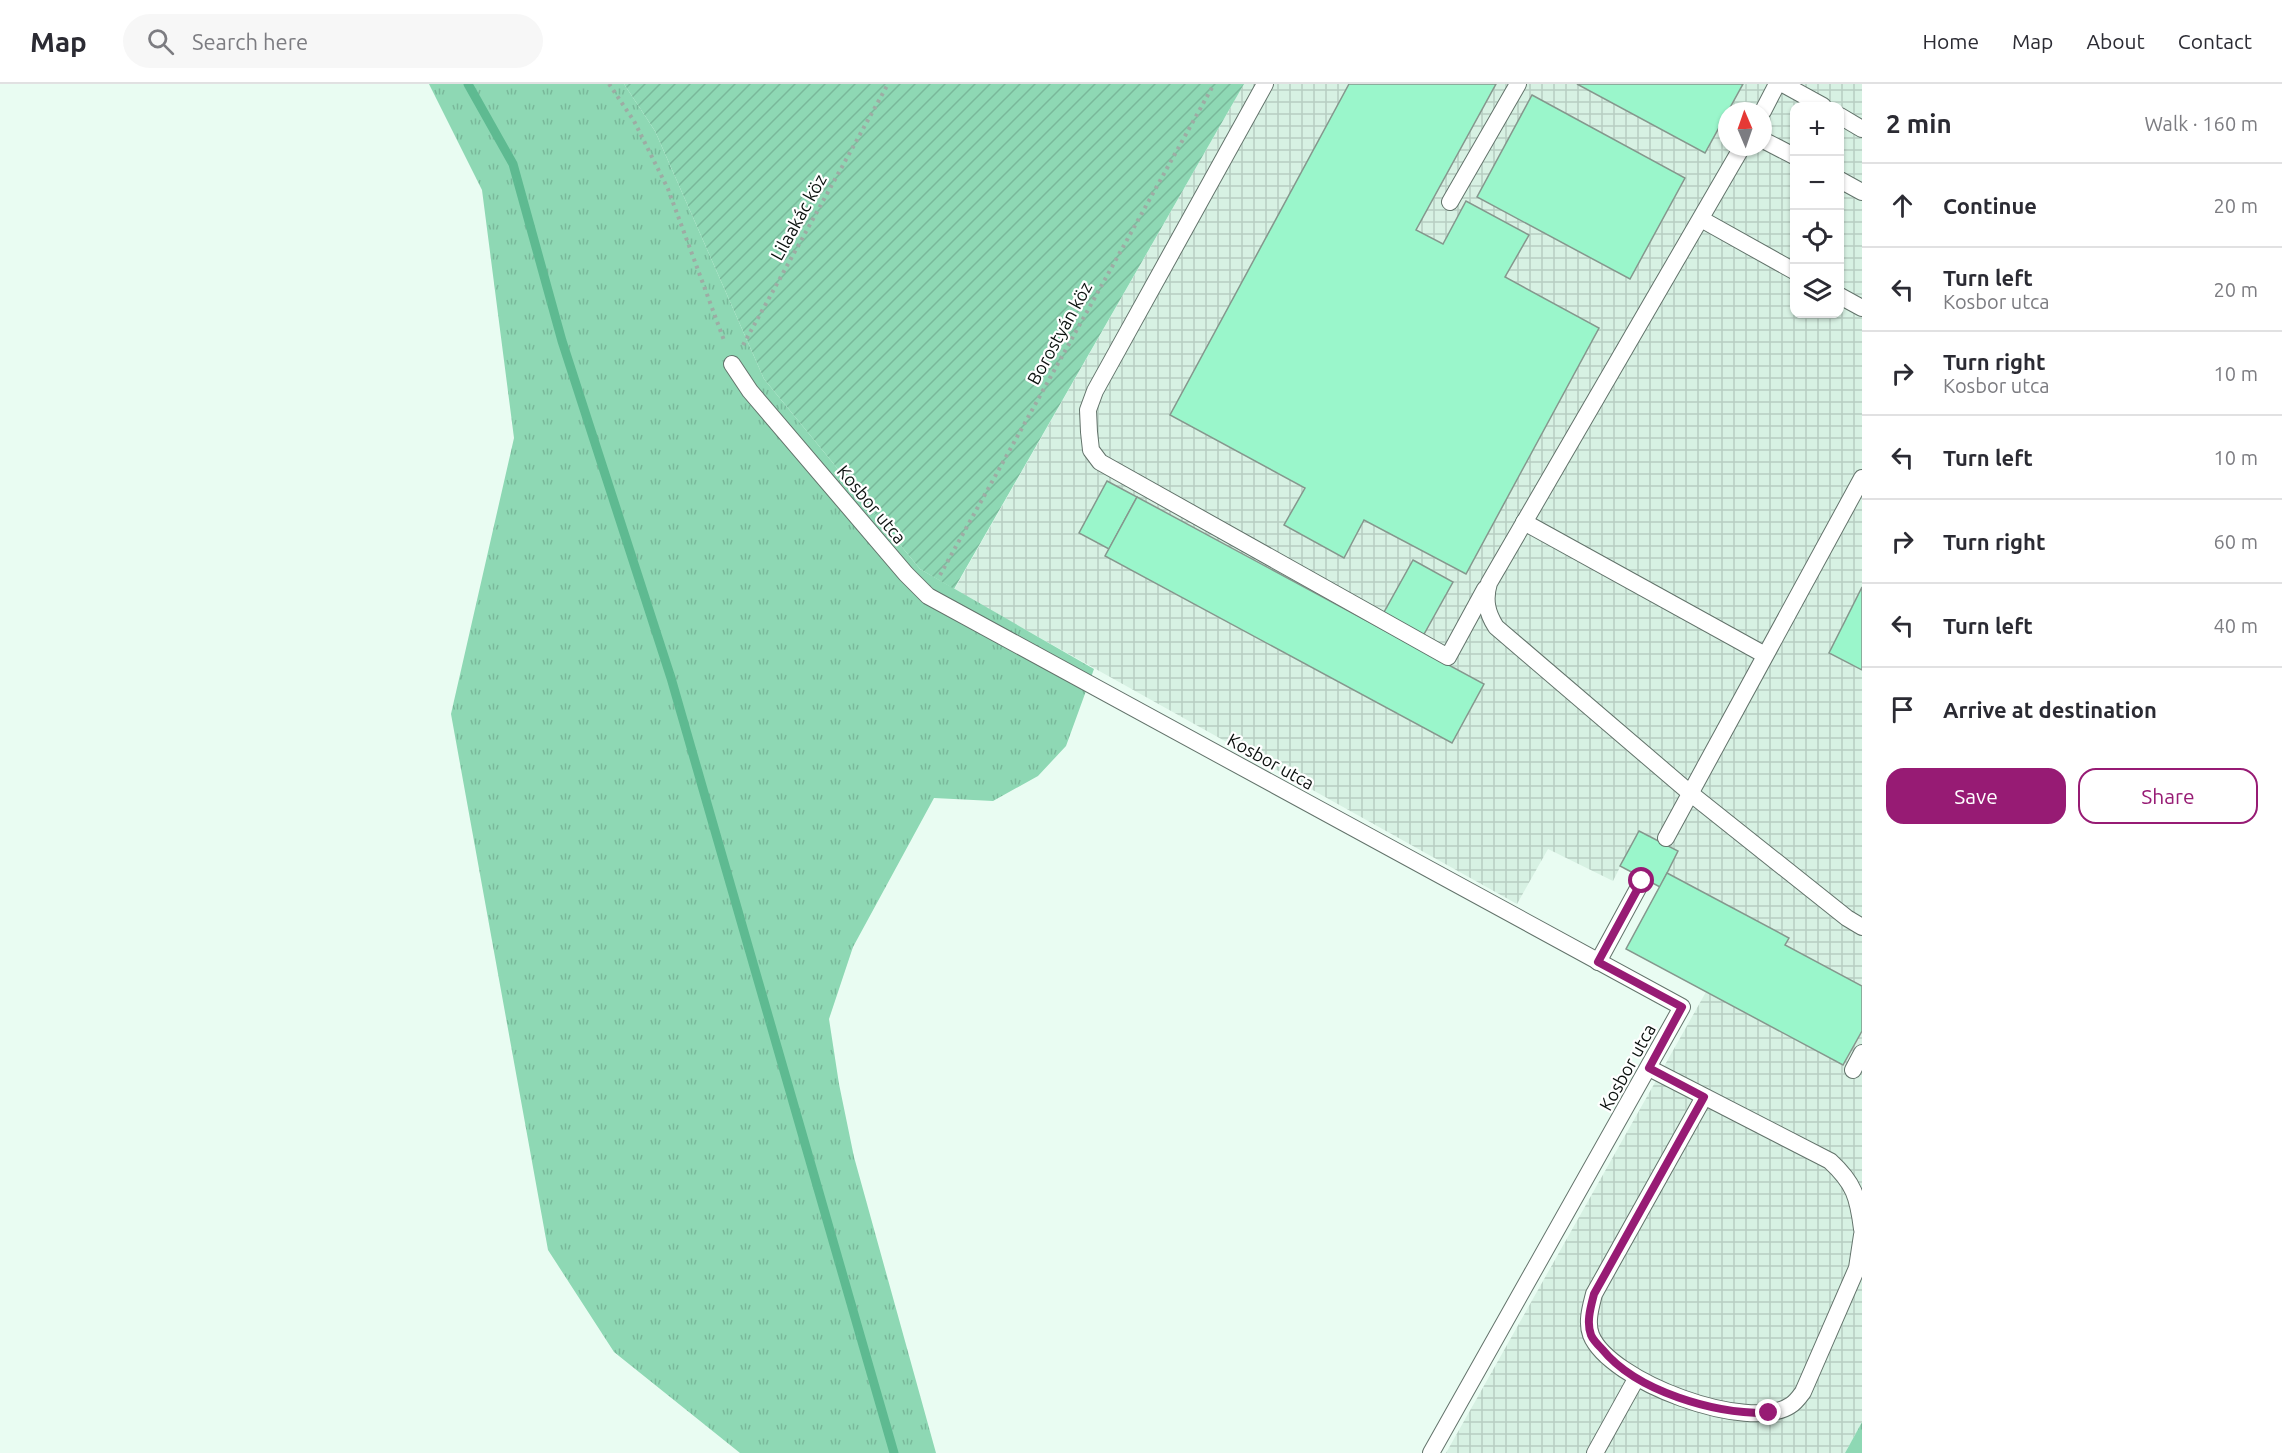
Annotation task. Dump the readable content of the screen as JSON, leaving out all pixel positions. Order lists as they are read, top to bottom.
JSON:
{
  "streets": {
    "lane": ["Kosbor utca"],
    "path": ["Lilaakác köz", "Borostyán köz"]
  },
  "crossings": [
    ["Lilaakác köz", "Kosbor utca"],
    ["Borostyán köz", "Kosbor utca"]
  ],
  "north": "top",
  "page": {
    "header": "Map",
    "search": "Search here",
    "nav": [
      "Home",
      "Map",
      "About",
      "Contact"
    ],
    "heading": ["2 min", "Walk · 160 m"],
    "map_buttons": ["+", "−"],
    "list": [
      ["Continue", "20 m"],
      ["Turn left", "Kosbor utca", "20 m"],
      ["Turn right", "Kosbor utca", "10 m"],
      ["Turn left", "10 m"],
      ["Turn right", "60 m"],
      ["Turn left", "40 m"],
      "Arrive at destination"
    ],
    "buttons": ["Save", "Share"]
  }
}
